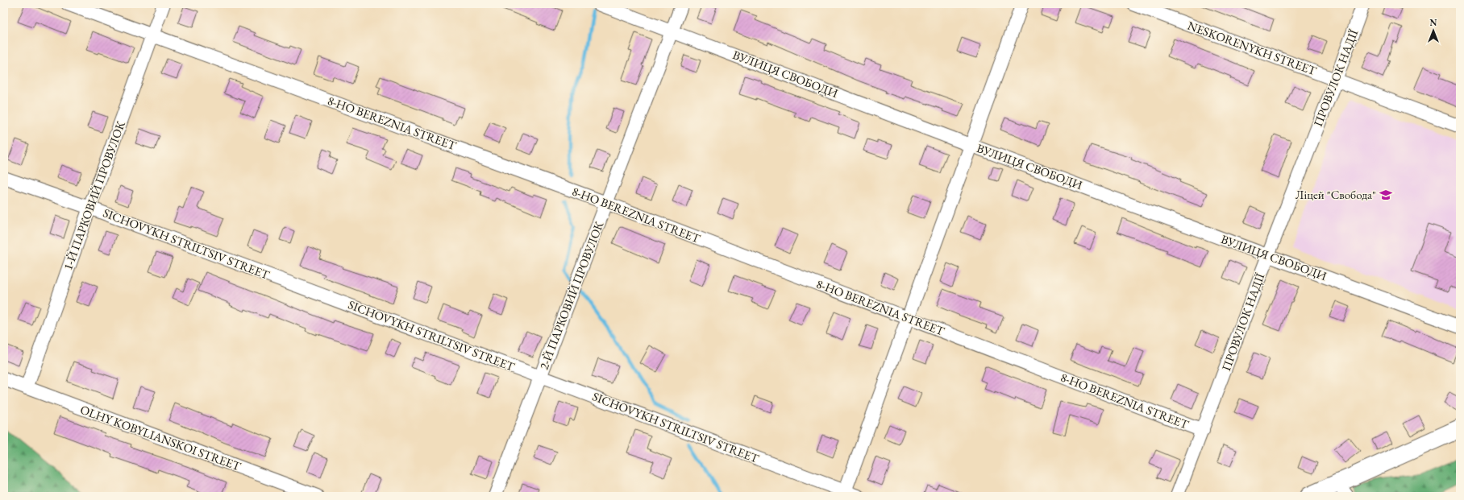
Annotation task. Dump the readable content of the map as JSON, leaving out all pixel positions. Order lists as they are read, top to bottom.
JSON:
{
  "streets": {
    "street": [
      "NESKORENYKH STREET",
      "ВУЛИЦЯ СВОБОДИ",
      "ПРОВУЛОК НАДІЇ",
      "8-HO BEREZNIA STREET",
      "1-Й ПАРКОВИЙ ПРОВУЛОК",
      "SICHOVYKH STRILTSIV STREET",
      "2-Й ПАРКОВИЙ ПРОВУЛОК",
      "OLHY KOBYLIANSKOI STREET"
    ]
  },
  "crossings": [
    ["NESKORENYKH STREET", "ПРОВУЛОК НАДІЇ"],
    ["ВУЛИЦЯ СВОБОДИ", "ПРОВУЛОК НАДІЇ"],
    ["ВУЛИЦЯ СВОБОДИ", "2-Й ПАРКОВИЙ ПРОВУЛОК"],
    ["ПРОВУЛОК НАДІЇ", "8-HO BEREZNIA STREET"],
    ["8-HO BEREZNIA STREET", "1-Й ПАРКОВИЙ ПРОВУЛОК"],
    ["8-HO BEREZNIA STREET", "2-Й ПАРКОВИЙ ПРОВУЛОК"],
    ["1-Й ПАРКОВИЙ ПРОВУЛОК", "SICHOVYKH STRILTSIV STREET"],
    ["1-Й ПАРКОВИЙ ПРОВУЛОК", "OLHY KOBYLIANSKOI STREET"],
    ["SICHOVYKH STRILTSIV STREET", "2-Й ПАРКОВИЙ ПРОВУЛОК"]
  ],
  "places": {
    "school or university": ["Ліцей \"Свобода\""]
  },
  "north": "top"
}
